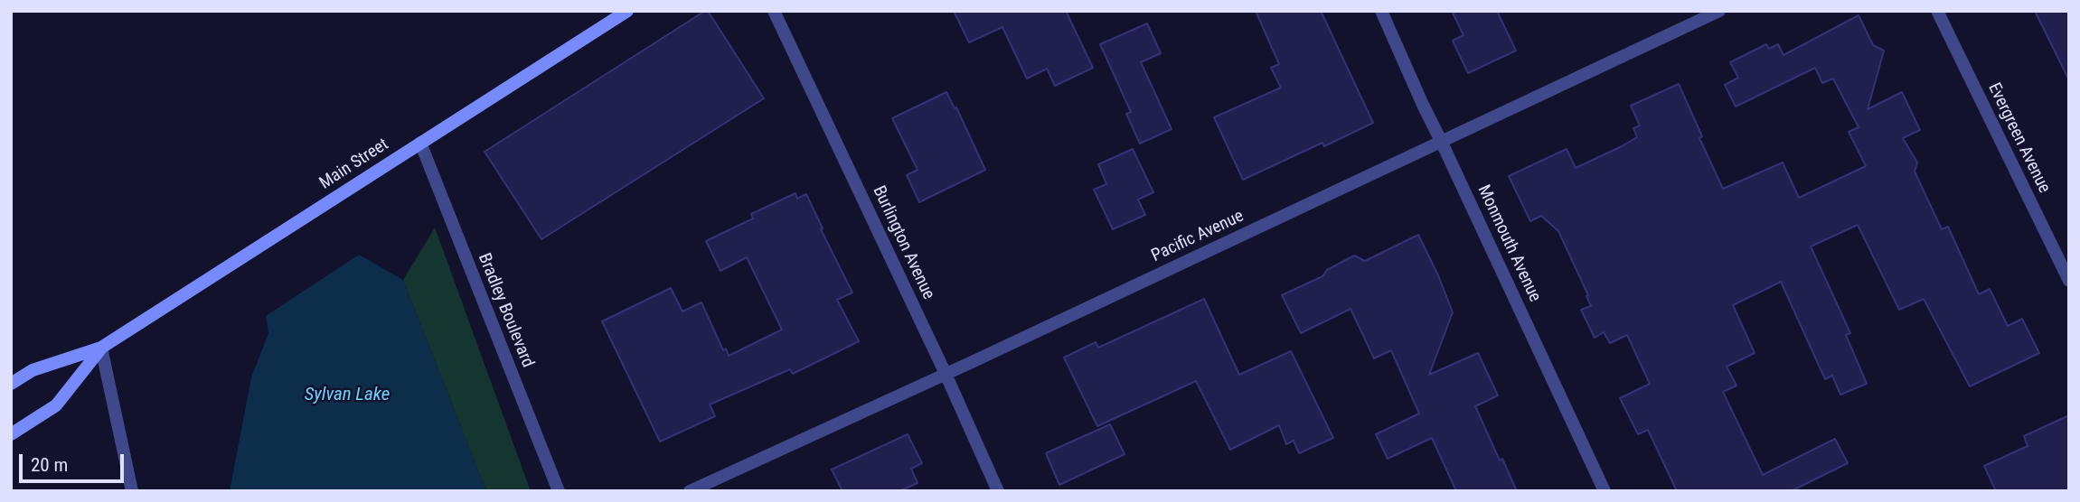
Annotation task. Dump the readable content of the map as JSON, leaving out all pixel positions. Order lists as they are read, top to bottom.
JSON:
{
  "streets": {
    "main road": ["Main Street"],
    "street": [
      "Evergreen Avenue",
      "Pacific Avenue",
      "Burlington Avenue",
      "Monmouth Avenue",
      "Bradley Boulevard"
    ]
  },
  "crossings": [
    ["Main Street", "Bradley Boulevard"],
    ["Pacific Avenue", "Burlington Avenue"],
    ["Pacific Avenue", "Monmouth Avenue"]
  ],
  "water": ["Sylvan Lake"],
  "scale_bar": "20 m"
}
